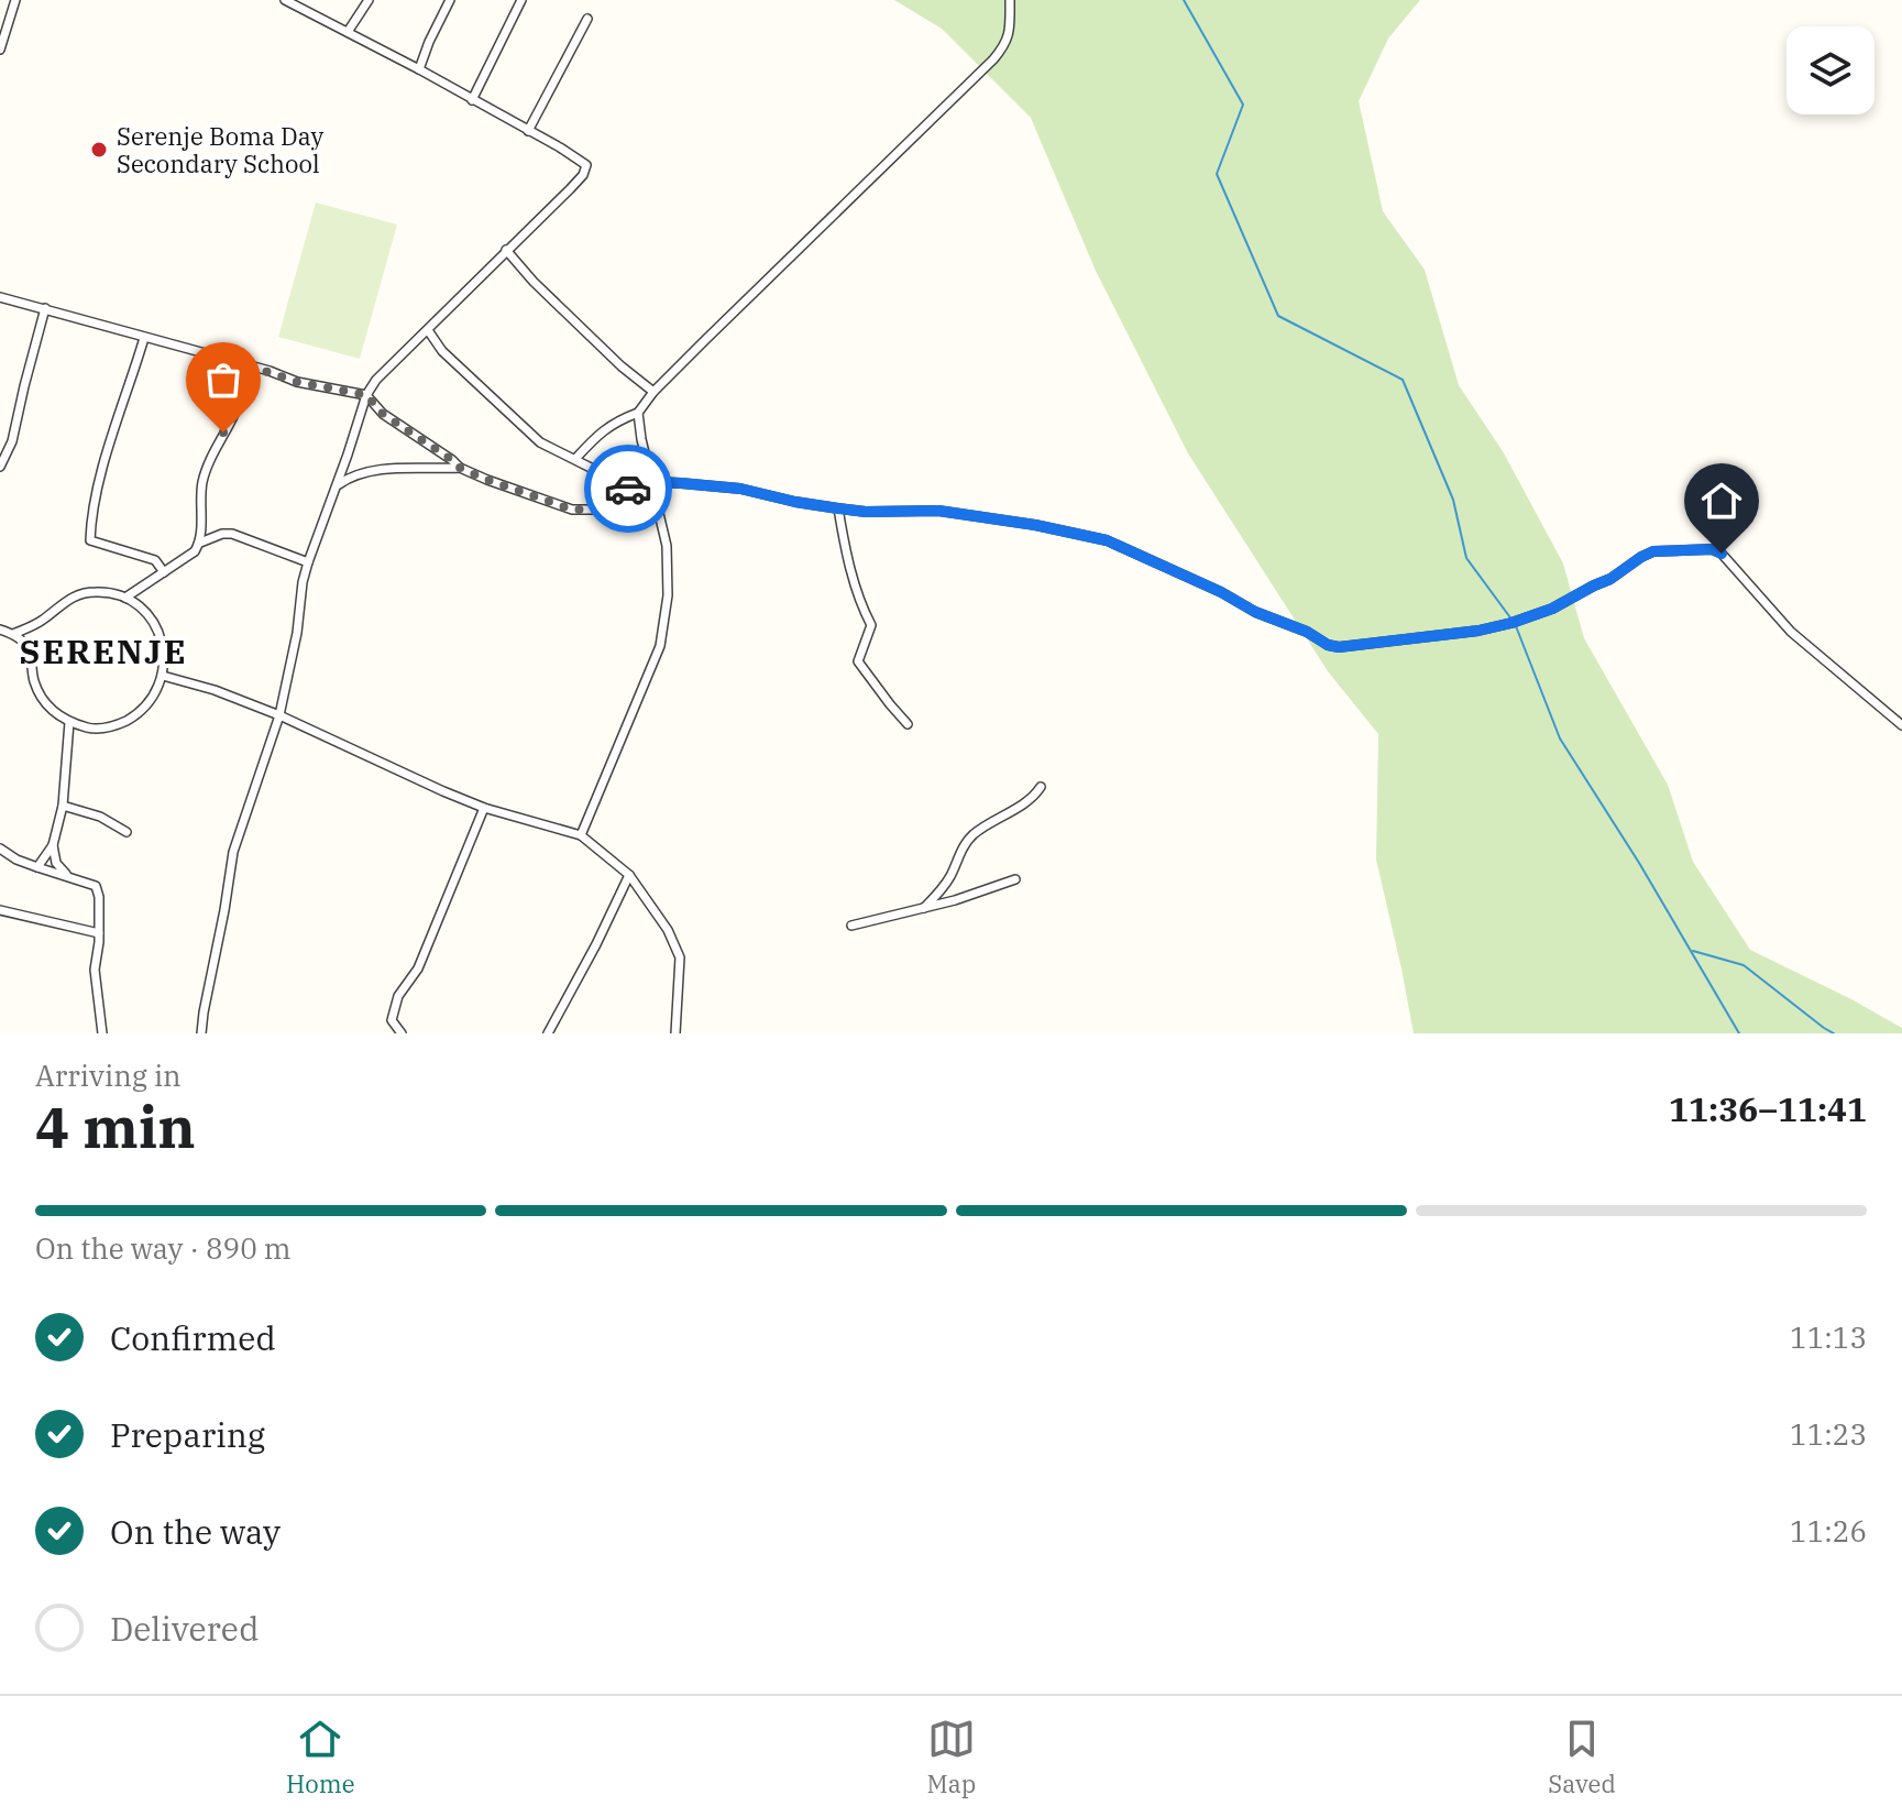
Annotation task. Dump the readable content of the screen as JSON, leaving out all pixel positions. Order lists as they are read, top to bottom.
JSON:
{
  "districts": ["SERENJE"],
  "places": ["Serenje Boma Day Secondary School"],
  "page": {
    "heading": ["4 min", "Arriving in", "11:36–11:41"],
    "bar": "On the way · 890 m",
    "list": [
      ["Confirmed", "11:13"],
      ["Preparing", "11:23"],
      ["On the way", "11:26"],
      "Delivered"
    ],
    "tabs": ["Home", "Map", "Saved"]
  }
}
